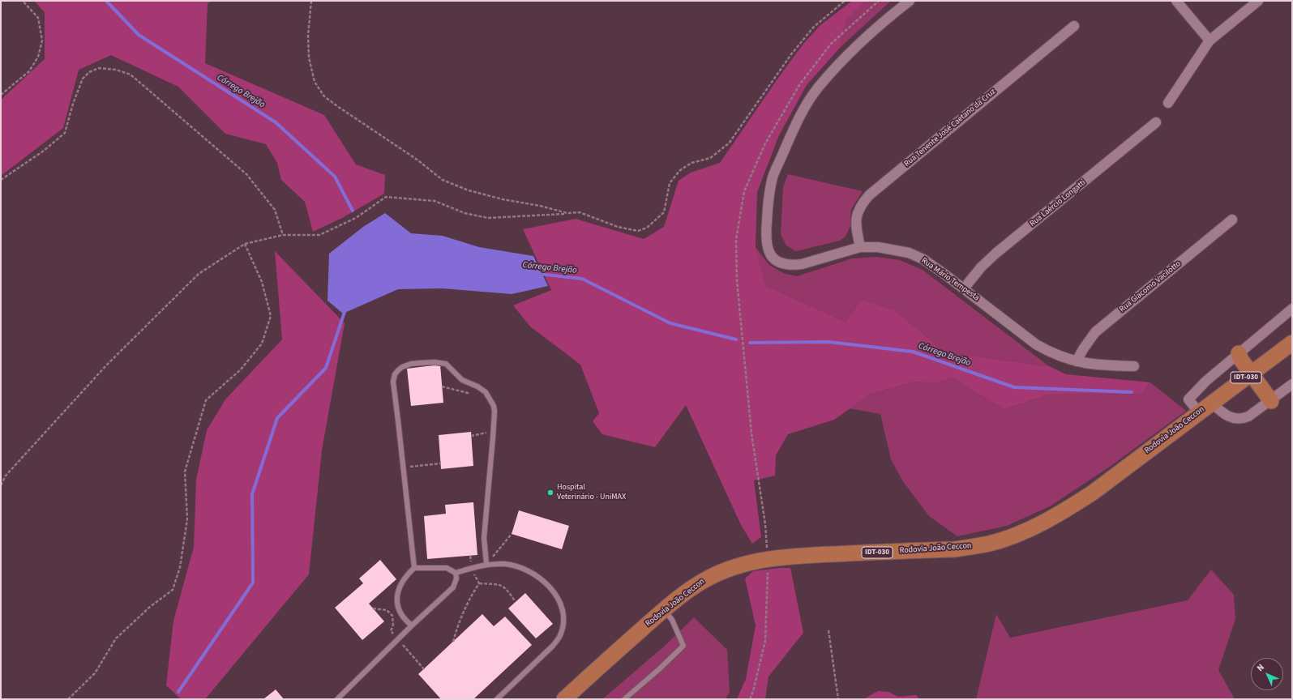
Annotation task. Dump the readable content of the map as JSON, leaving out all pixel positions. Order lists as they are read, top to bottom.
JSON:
{
  "streets": {
    "main road": ["IDT-030", "Rodovia João Ceccon"],
    "street": [
      "Rua Tenente José Caetano da Cruz",
      "Rua Laércio Longatti",
      "Rua Mário Tempesta",
      "Rua Giacomo Vacilotto"
    ]
  },
  "crossings": [
    ["Rua Tenente José Caetano da Cruz", "Rua Mário Tempesta"],
    ["Rua Laércio Longatti", "Rua Mário Tempesta"],
    ["Rua Mário Tempesta", "Rua Giacomo Vacilotto"]
  ],
  "water": ["Córrego Brejão"],
  "places": ["Hospital Veterinário - UniMAX"],
  "north": "top left"
}
